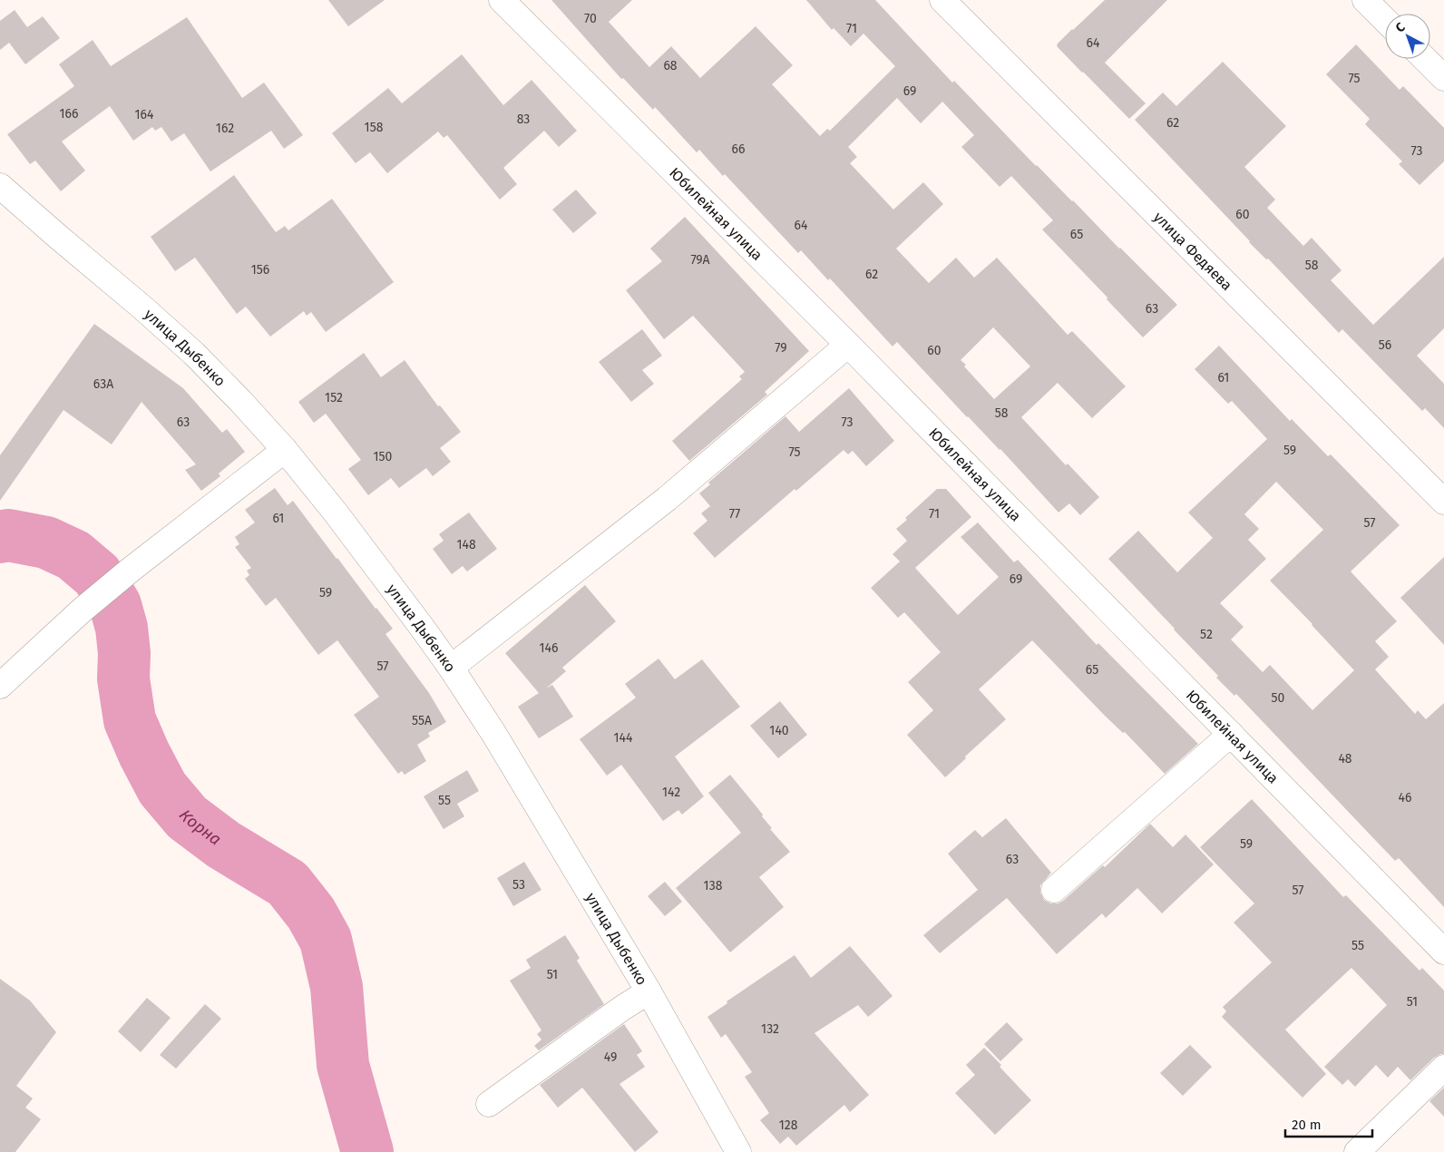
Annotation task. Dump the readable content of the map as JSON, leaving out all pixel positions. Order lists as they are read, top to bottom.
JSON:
{
  "streets": {
    "street": ["Юбилейная улица", "улица Федяева", "улица Дыбенко"]
  },
  "water": ["Корна"],
  "house_numbers": [
    "70",
    "71",
    "64",
    "68",
    "75",
    "69",
    "166",
    "164",
    "83",
    "62",
    "158",
    "162",
    "66",
    "73",
    "60",
    "64",
    "65",
    "79А",
    "58",
    "156",
    "62",
    "63",
    "56",
    "79",
    "60",
    "61",
    "63А",
    "152",
    "58",
    "63",
    "73",
    "59",
    "75",
    "150",
    "77",
    "71",
    "61",
    "57",
    "148",
    "69",
    "59",
    "52",
    "146",
    "57",
    "65",
    "50",
    "55А",
    "140",
    "144",
    "48",
    "142",
    "46",
    "55",
    "59",
    "63",
    "53",
    "138",
    "57",
    "55",
    "51",
    "51",
    "132",
    "49",
    "128"
  ],
  "scale_bar": "20 m",
  "north": "top left"
}
